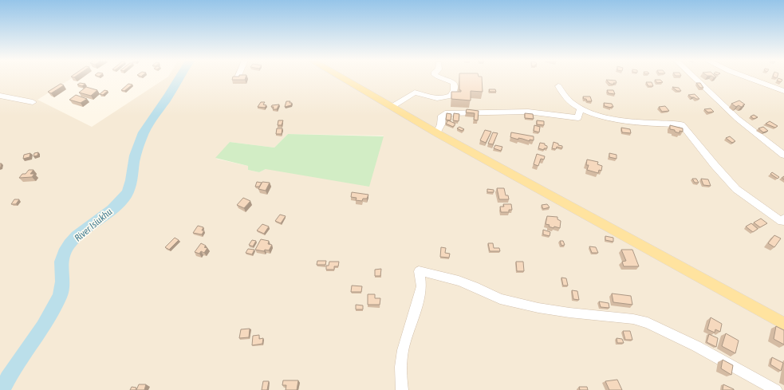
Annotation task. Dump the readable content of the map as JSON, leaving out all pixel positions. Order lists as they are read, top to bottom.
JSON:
{
  "water": ["River Isiukhu"]
}
